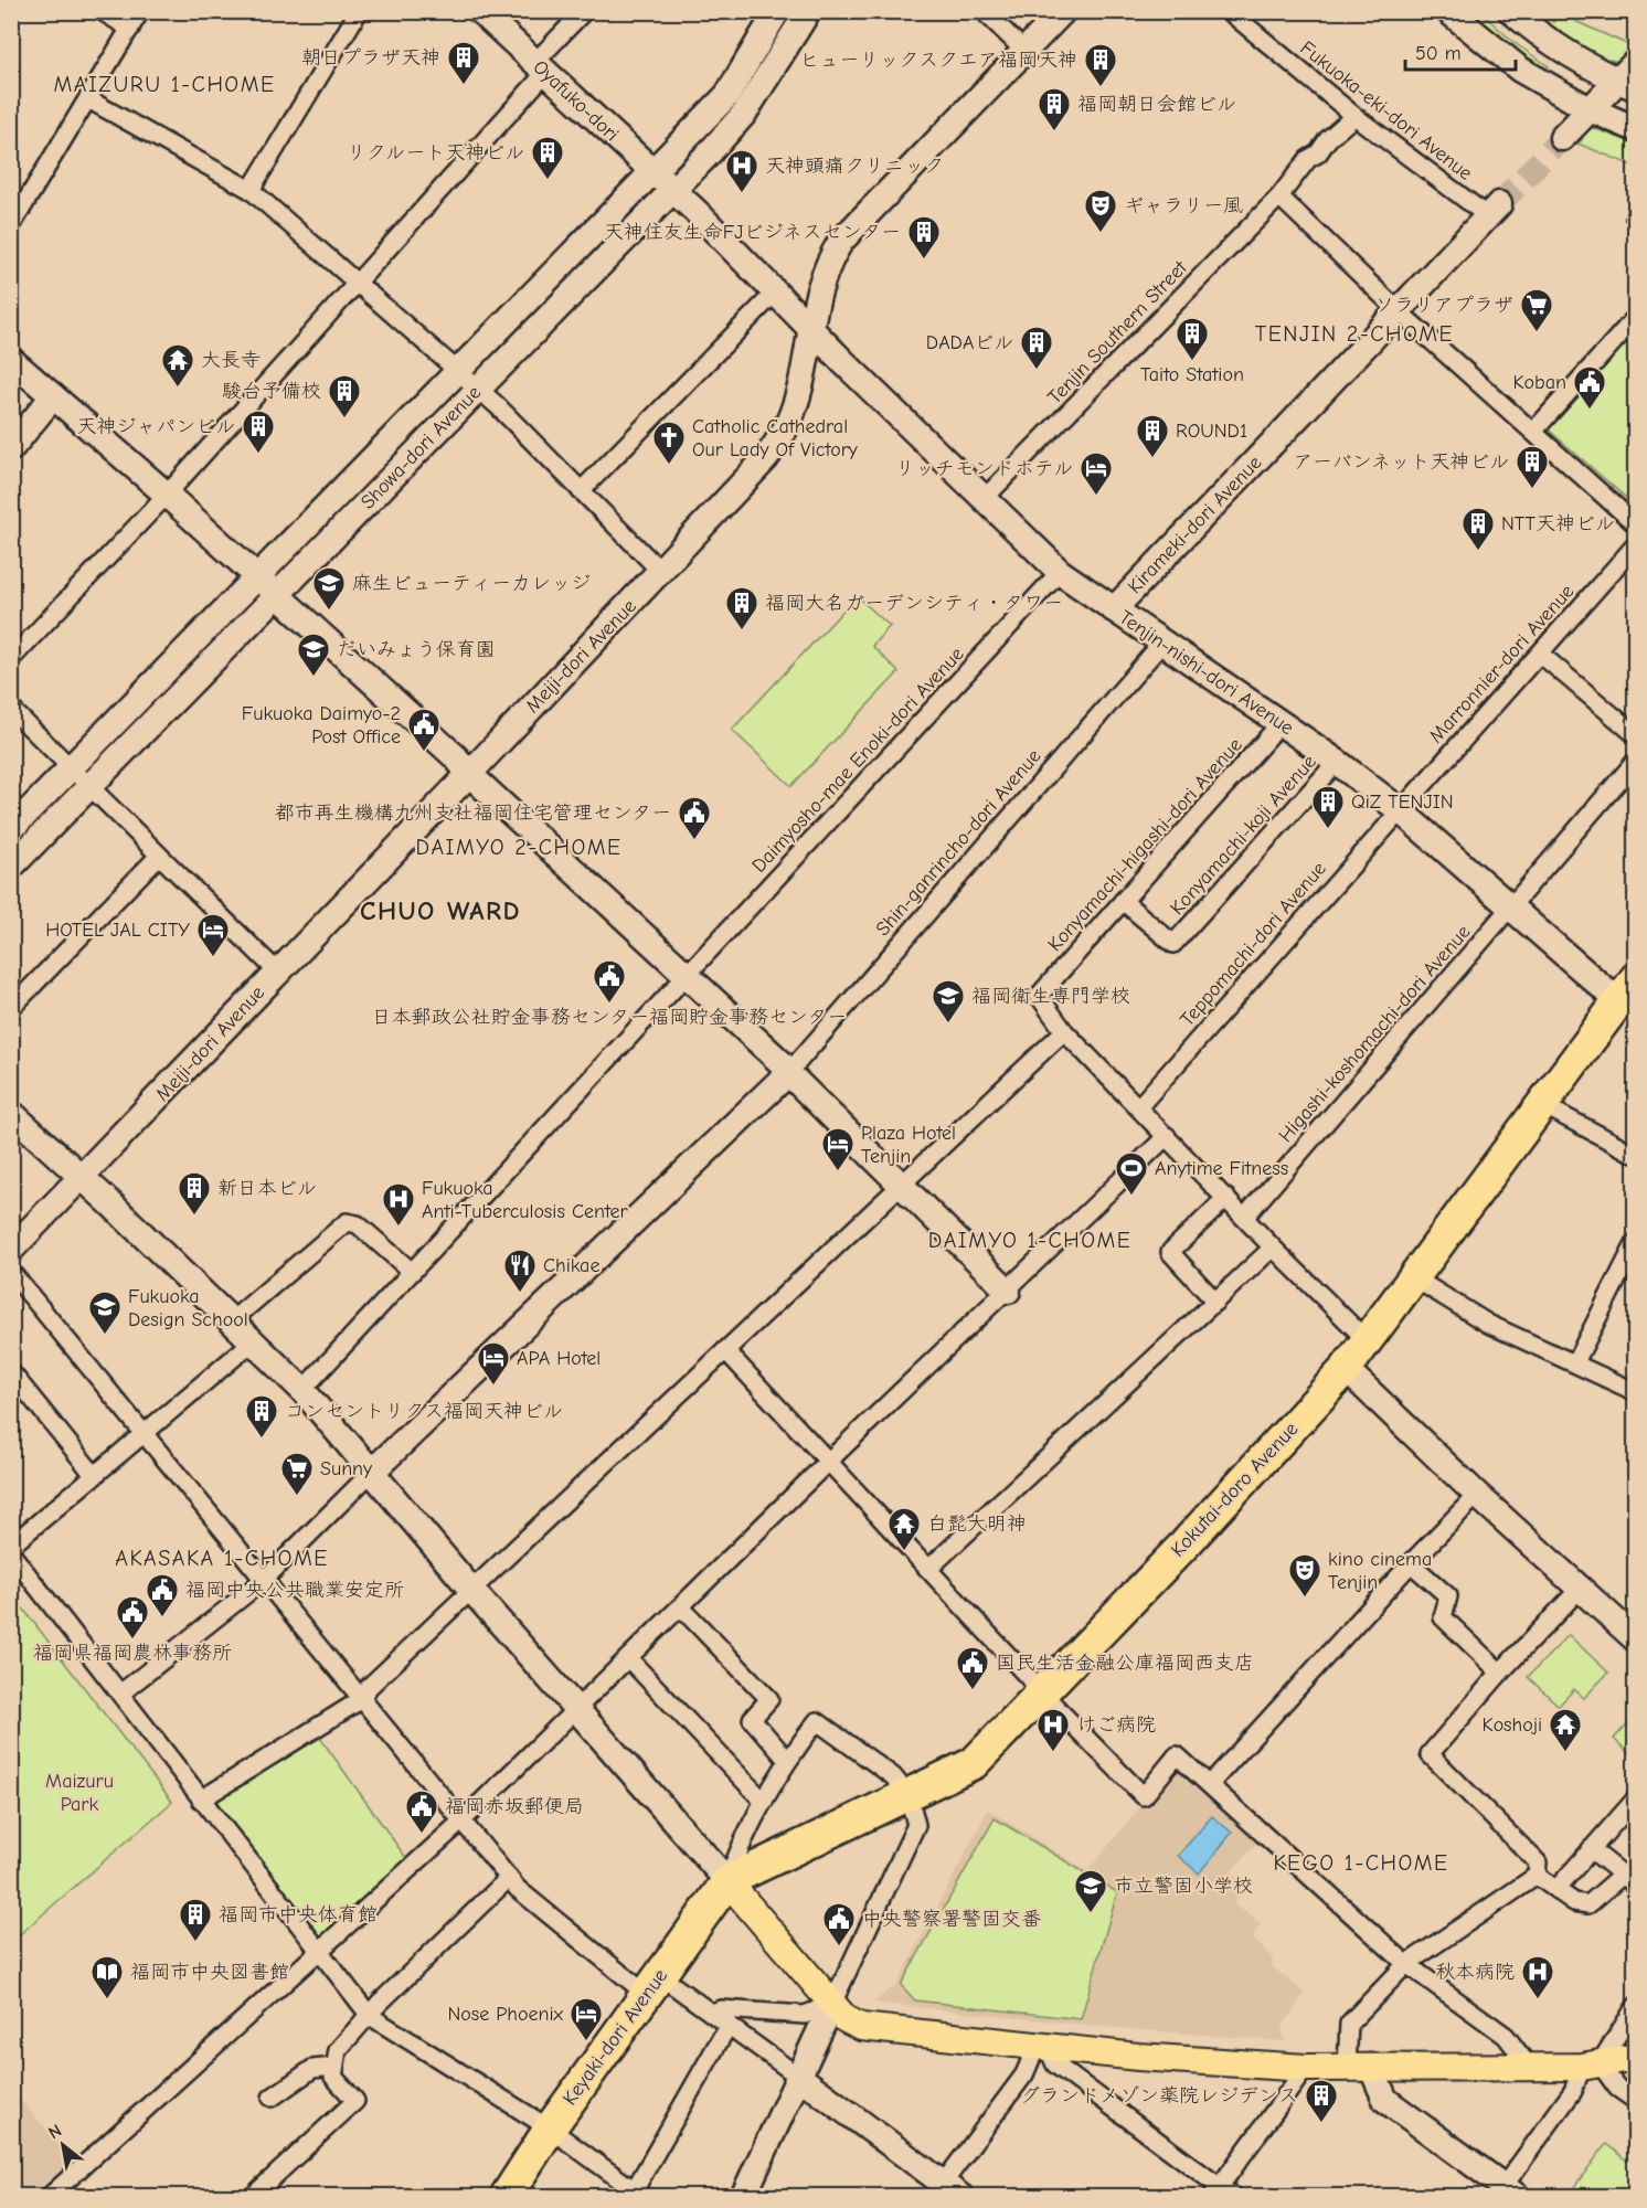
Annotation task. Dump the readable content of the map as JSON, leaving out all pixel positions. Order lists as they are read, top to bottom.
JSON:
{
  "streets": {
    "highway": ["Kokutai-doro Avenue", "Keyaki-dori Avenue"],
    "street": [
      "Oyafuko-dori",
      "Fukuoka-eki-dori Avenue",
      "Tenjin Southern Street",
      "Showa-dori Avenue",
      "Kirameki-dori Avenue",
      "Meiji-dori Avenue",
      "Marronnier-dori Avenue",
      "Tenjin-nishi-dori Avenue",
      "Daimyosho-mae Enoki-dori Avenue",
      "Konyamachi-koji Avenue",
      "Shin-ganrincho-dori Avenue",
      "Konyamachi-higashi-dori Avenue",
      "Teppomachi-dori Avenue",
      "Higashi-koshomachi-dori Avenue"
    ]
  },
  "crossings": [
    ["Oyafuko-dori", "Showa-dori Avenue"],
    ["Oyafuko-dori", "Tenjin-nishi-dori Avenue"],
    ["Fukuoka-eki-dori Avenue", "Tenjin Southern Street"],
    ["Fukuoka-eki-dori Avenue", "Kirameki-dori Avenue"],
    ["Tenjin Southern Street", "Tenjin-nishi-dori Avenue"],
    ["Kirameki-dori Avenue", "Tenjin-nishi-dori Avenue"],
    ["Meiji-dori Avenue", "Tenjin-nishi-dori Avenue"],
    ["Marronnier-dori Avenue", "Tenjin-nishi-dori Avenue"],
    ["Marronnier-dori Avenue", "Teppomachi-dori Avenue"],
    ["Tenjin-nishi-dori Avenue", "Daimyosho-mae Enoki-dori Avenue"],
    ["Tenjin-nishi-dori Avenue", "Konyamachi-koji Avenue"],
    ["Tenjin-nishi-dori Avenue", "Shin-ganrincho-dori Avenue"],
    ["Tenjin-nishi-dori Avenue", "Konyamachi-higashi-dori Avenue"],
    ["Tenjin-nishi-dori Avenue", "Teppomachi-dori Avenue"],
    ["Tenjin-nishi-dori Avenue", "Higashi-koshomachi-dori Avenue"],
    ["Tenjin-nishi-dori Avenue", "Kokutai-doro Avenue"],
    ["Konyamachi-koji Avenue", "Konyamachi-higashi-dori Avenue"],
    ["Kokutai-doro Avenue", "Keyaki-dori Avenue"]
  ],
  "districts": [
    "MAIZURU 1-CHOME",
    "TENJIN 2-CHOME",
    "DAIMYO 2-CHOME",
    "CHUO WARD",
    "DAIMYO 1-CHOME",
    "AKASAKA 1-CHOME",
    "KEGO 1-CHOME"
  ],
  "parks": ["Maizuru Park"],
  "places": {
    "building": [
      "朝日プラザ天神",
      "ヒューリックスクエア福岡天神",
      "福岡朝日会館ビル",
      "リクルート天神ビル",
      "天神住友生命FJビジネスセンター",
      "Taito Station",
      "DADAビル",
      "駿台予備校",
      "天神ジャパンビル",
      "ROUND1",
      "アーバンネット天神ビル",
      "NTT天神ビル",
      "福岡大名ガーデンシティ・タワー",
      "QiZ TENJIN",
      "新日本ビル",
      "コンセントリクス福岡天神ビル",
      "福岡市中央体育館",
      "グランドメゾン薬院レジデンス"
    ],
    "hospital": [
      "天神頭痛クリニック",
      "Fukuoka Anti-Tuberculosis Center",
      "けご病院",
      "秋本病院"
    ],
    "theatre": ["ギャラリー風", "kino cinema Tenjin"],
    "supermarket": ["ソラリアプラザ", "Sunny"],
    "temple": ["大長寺", "白髭大明神", "Koshoji"],
    "public building": [
      "Koban",
      "Fukuoka Daimyo-2 Post Office",
      "都市再生機構九州支社福岡住宅管理センター",
      "日本郵政公社貯金事務センター福岡貯金事務センター",
      "福岡中央公共職業安定所",
      "福岡県福岡農林事務所",
      "国民生活金融公庫福岡西支店",
      "福岡赤坂郵便局",
      "中央警察署警固交番"
    ],
    "church": ["Catholic Cathedral Our Lady Of Victory"],
    "hotel": [
      "リッチモンドホテル",
      "HOTEL JAL CITY",
      "Plaza Hotel Tenjin",
      "APA Hotel",
      "Nose Phoenix"
    ],
    "school or university": [
      "麻生ビューティーカレッジ",
      "だいみょう保育園",
      "福岡衛生専門学校",
      "Fukuoka Design School",
      "市立警固小学校"
    ],
    "sports": ["Anytime Fitness"],
    "restaurant": ["Chikae"],
    "library": ["福岡市中央図書館"]
  },
  "scale_bar": "50 m",
  "north": "top left"
}
